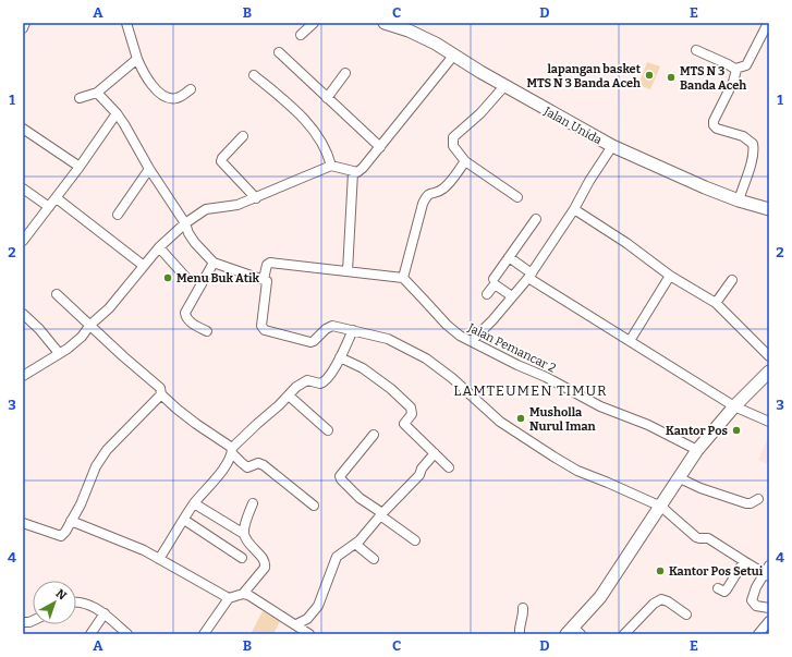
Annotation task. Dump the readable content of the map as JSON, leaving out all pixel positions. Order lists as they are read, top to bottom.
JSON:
{
  "streets": {
    "street": ["Jalan Unida", "Jalan Pemancar 2"]
  },
  "districts": ["LAMTEUMEN TIMUR"],
  "places": [
    "lapangan basket MTS N 3 Banda Aceh",
    "MTS N 3 Banda Aceh",
    "Menu Buk Atik",
    "Musholla Nurul Iman",
    "Kantor Pos",
    "Kantor Pos Setui"
  ],
  "north": "top right",
  "grid": {
    "columns": [
      "A",
      "B",
      "C",
      "D",
      "E"
    ],
    "rows": [
      "1",
      "2",
      "3",
      "4"
    ]
  }
}
